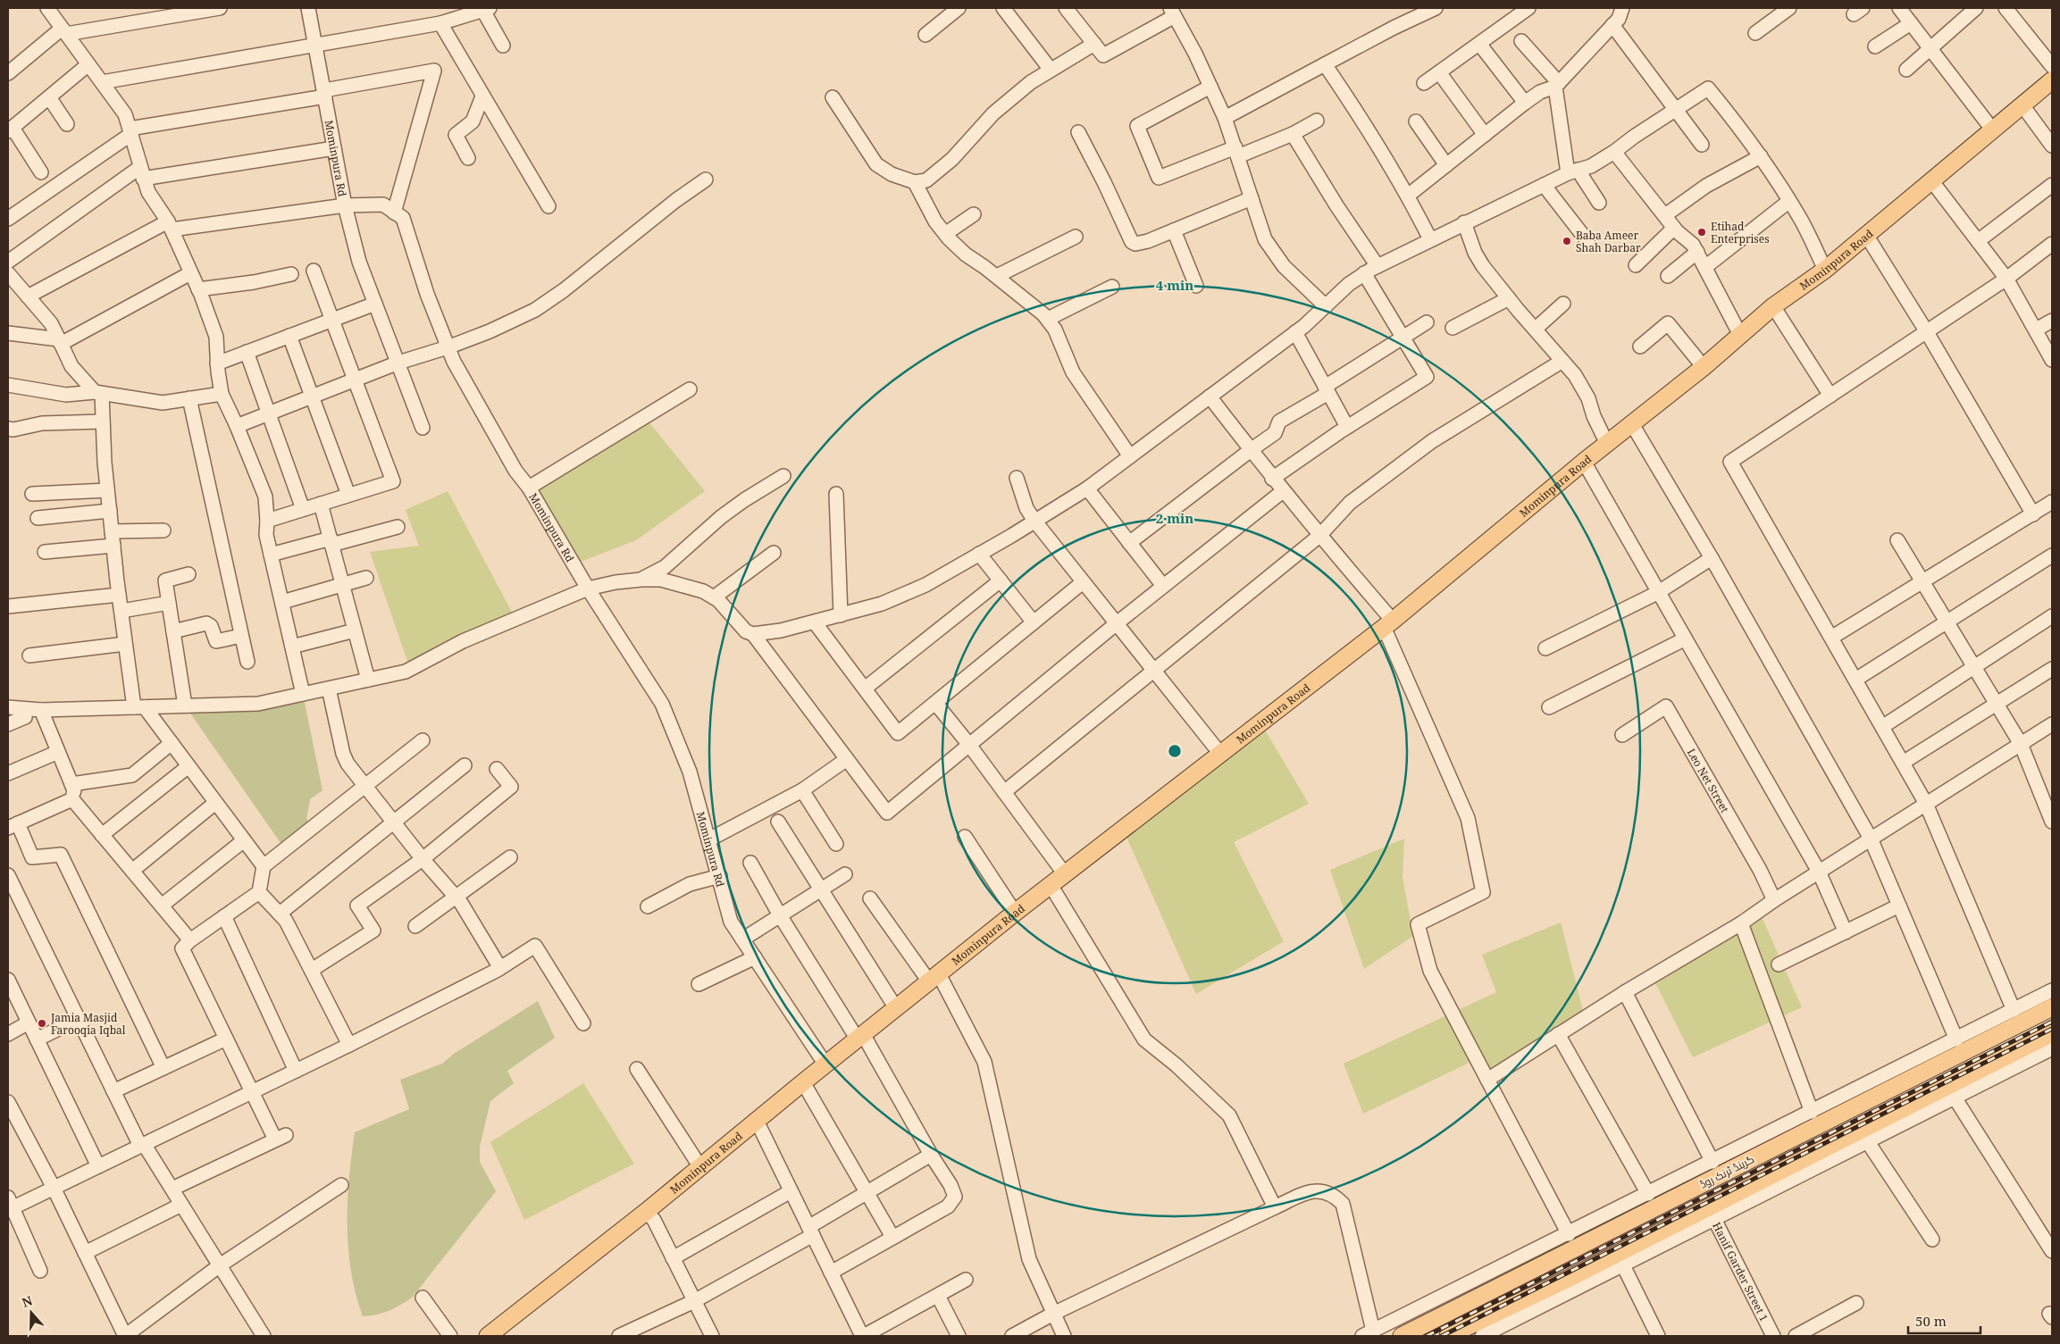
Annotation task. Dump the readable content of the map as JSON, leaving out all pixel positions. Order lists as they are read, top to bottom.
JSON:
{
  "streets": {
    "main road": ["Mominpura Road", "گرینڈ ٹرنک روڈ"],
    "street": ["Mominpura Rd", "Leo Net Street", "Hanif Garder Street 1"]
  },
  "crossings": [
    ["Mominpura Rd", "Mominpura Road"]
  ],
  "places": ["Etihad Enterprises", "Baba Ameer Shah Darbar", "Jamia Masjid Farooqia Iqbal"],
  "scale_bar": "50 m",
  "north": "top",
  "rings": ["4 min", "2 min"]
}
